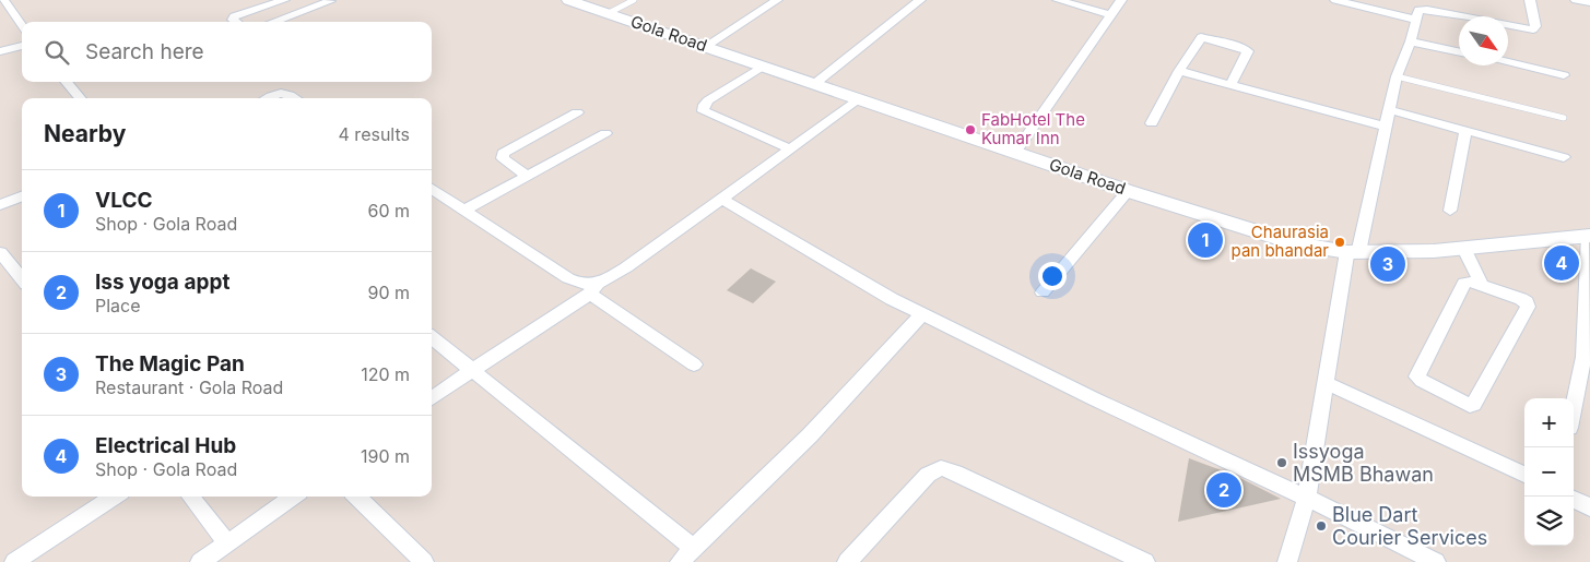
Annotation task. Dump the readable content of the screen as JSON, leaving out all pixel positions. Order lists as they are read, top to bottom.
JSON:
{
  "streets": {
    "street": ["Gola Road"]
  },
  "places": [
    "FabHotel The Kumar Inn",
    "Chaurasia pan bhandar",
    "Issyoga MSMB Bhawan",
    "Blue Dart Courier Services"
  ],
  "north": "bottom right",
  "page": {
    "search": "Search here",
    "heading": ["Nearby", "4 results"],
    "list": [
      {
        "mark": "1",
        "name": "VLCC",
        "note": "Shop · Gola Road",
        "value": "60 m"
      },
      {
        "mark": "2",
        "name": "Iss yoga appt",
        "note": "Place",
        "value": "90 m"
      },
      {
        "mark": "3",
        "name": "The Magic Pan",
        "note": "Restaurant · Gola Road",
        "value": "120 m"
      },
      {
        "mark": "4",
        "name": "Electrical Hub",
        "note": "Shop · Gola Road",
        "value": "190 m"
      }
    ],
    "pins": [
      "1",
      "4",
      "3",
      "2"
    ],
    "map_buttons": ["+", "−"]
  }
}
